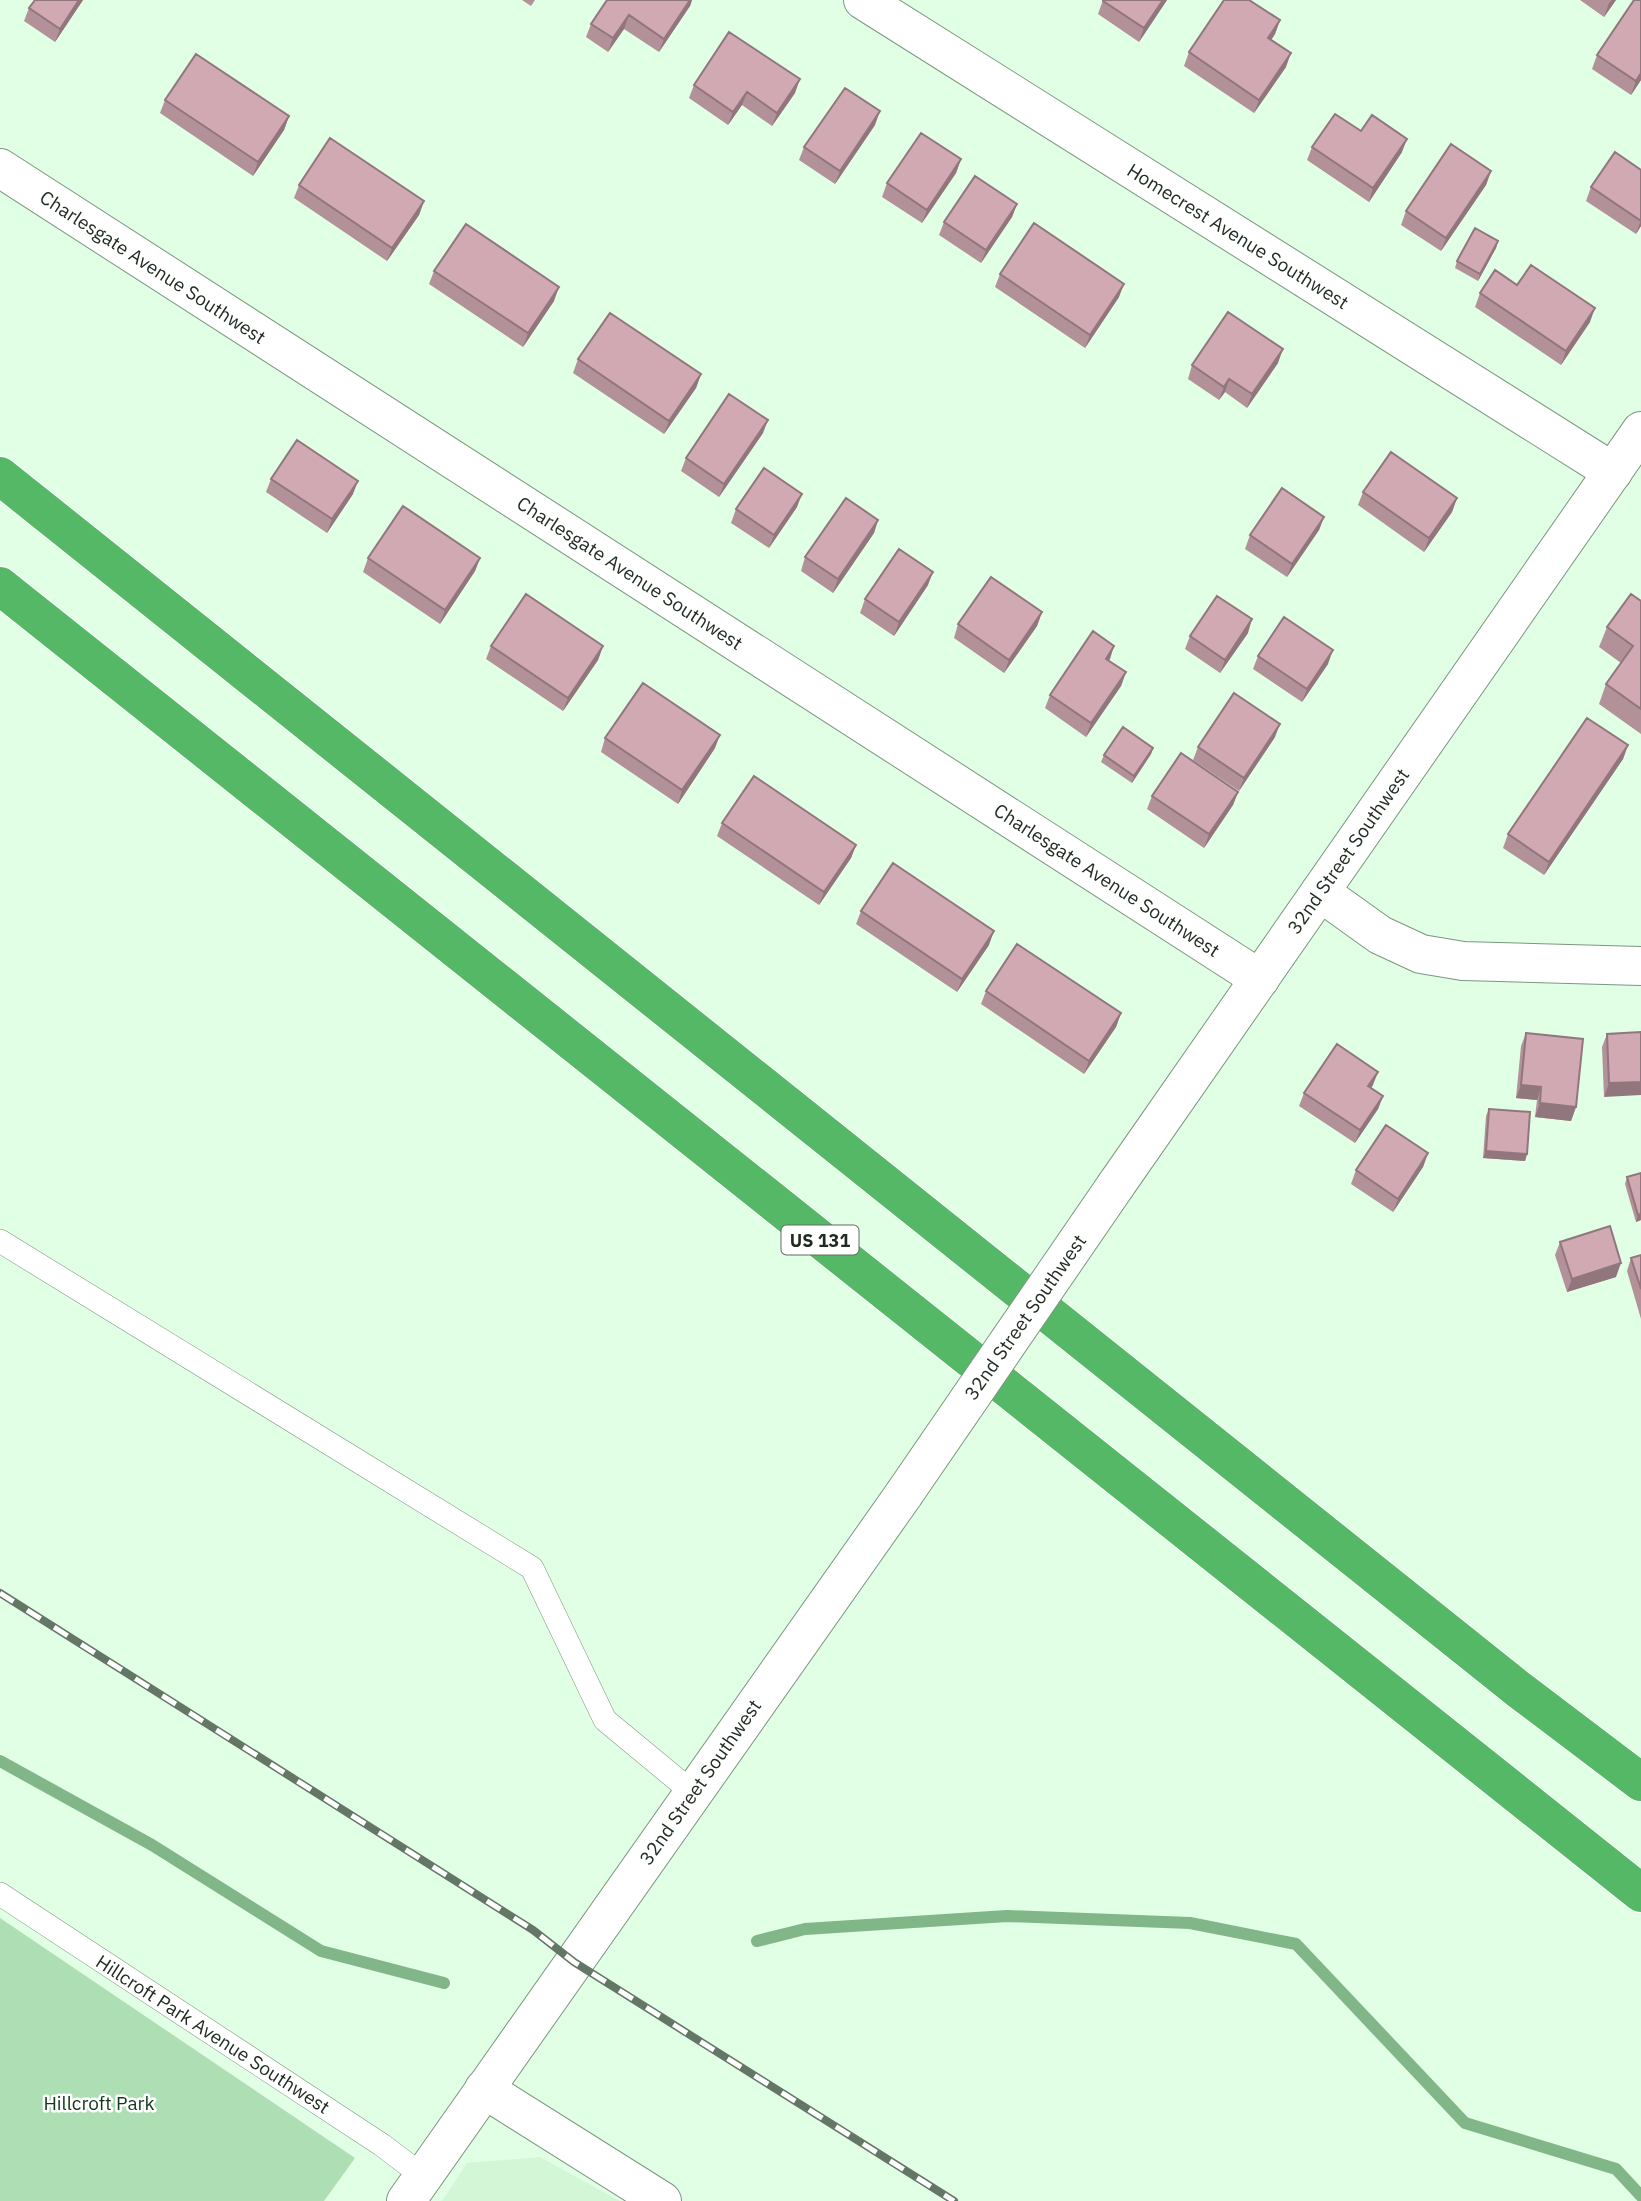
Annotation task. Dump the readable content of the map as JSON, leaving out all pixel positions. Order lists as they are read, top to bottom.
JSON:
{
  "streets": {
    "highway": ["US 131"],
    "street": ["Homecrest Avenue Southwest", "Charlesgate Avenue Southwest", "32nd Street Southwest"],
    "lane": ["Hillcroft Park Avenue Southwest"]
  },
  "crossings": [
    ["Homecrest Avenue Southwest", "32nd Street Southwest"],
    ["Charlesgate Avenue Southwest", "32nd Street Southwest"],
    ["32nd Street Southwest", "Hillcroft Park Avenue Southwest"]
  ],
  "parks": ["Hillcroft Park"]
}
